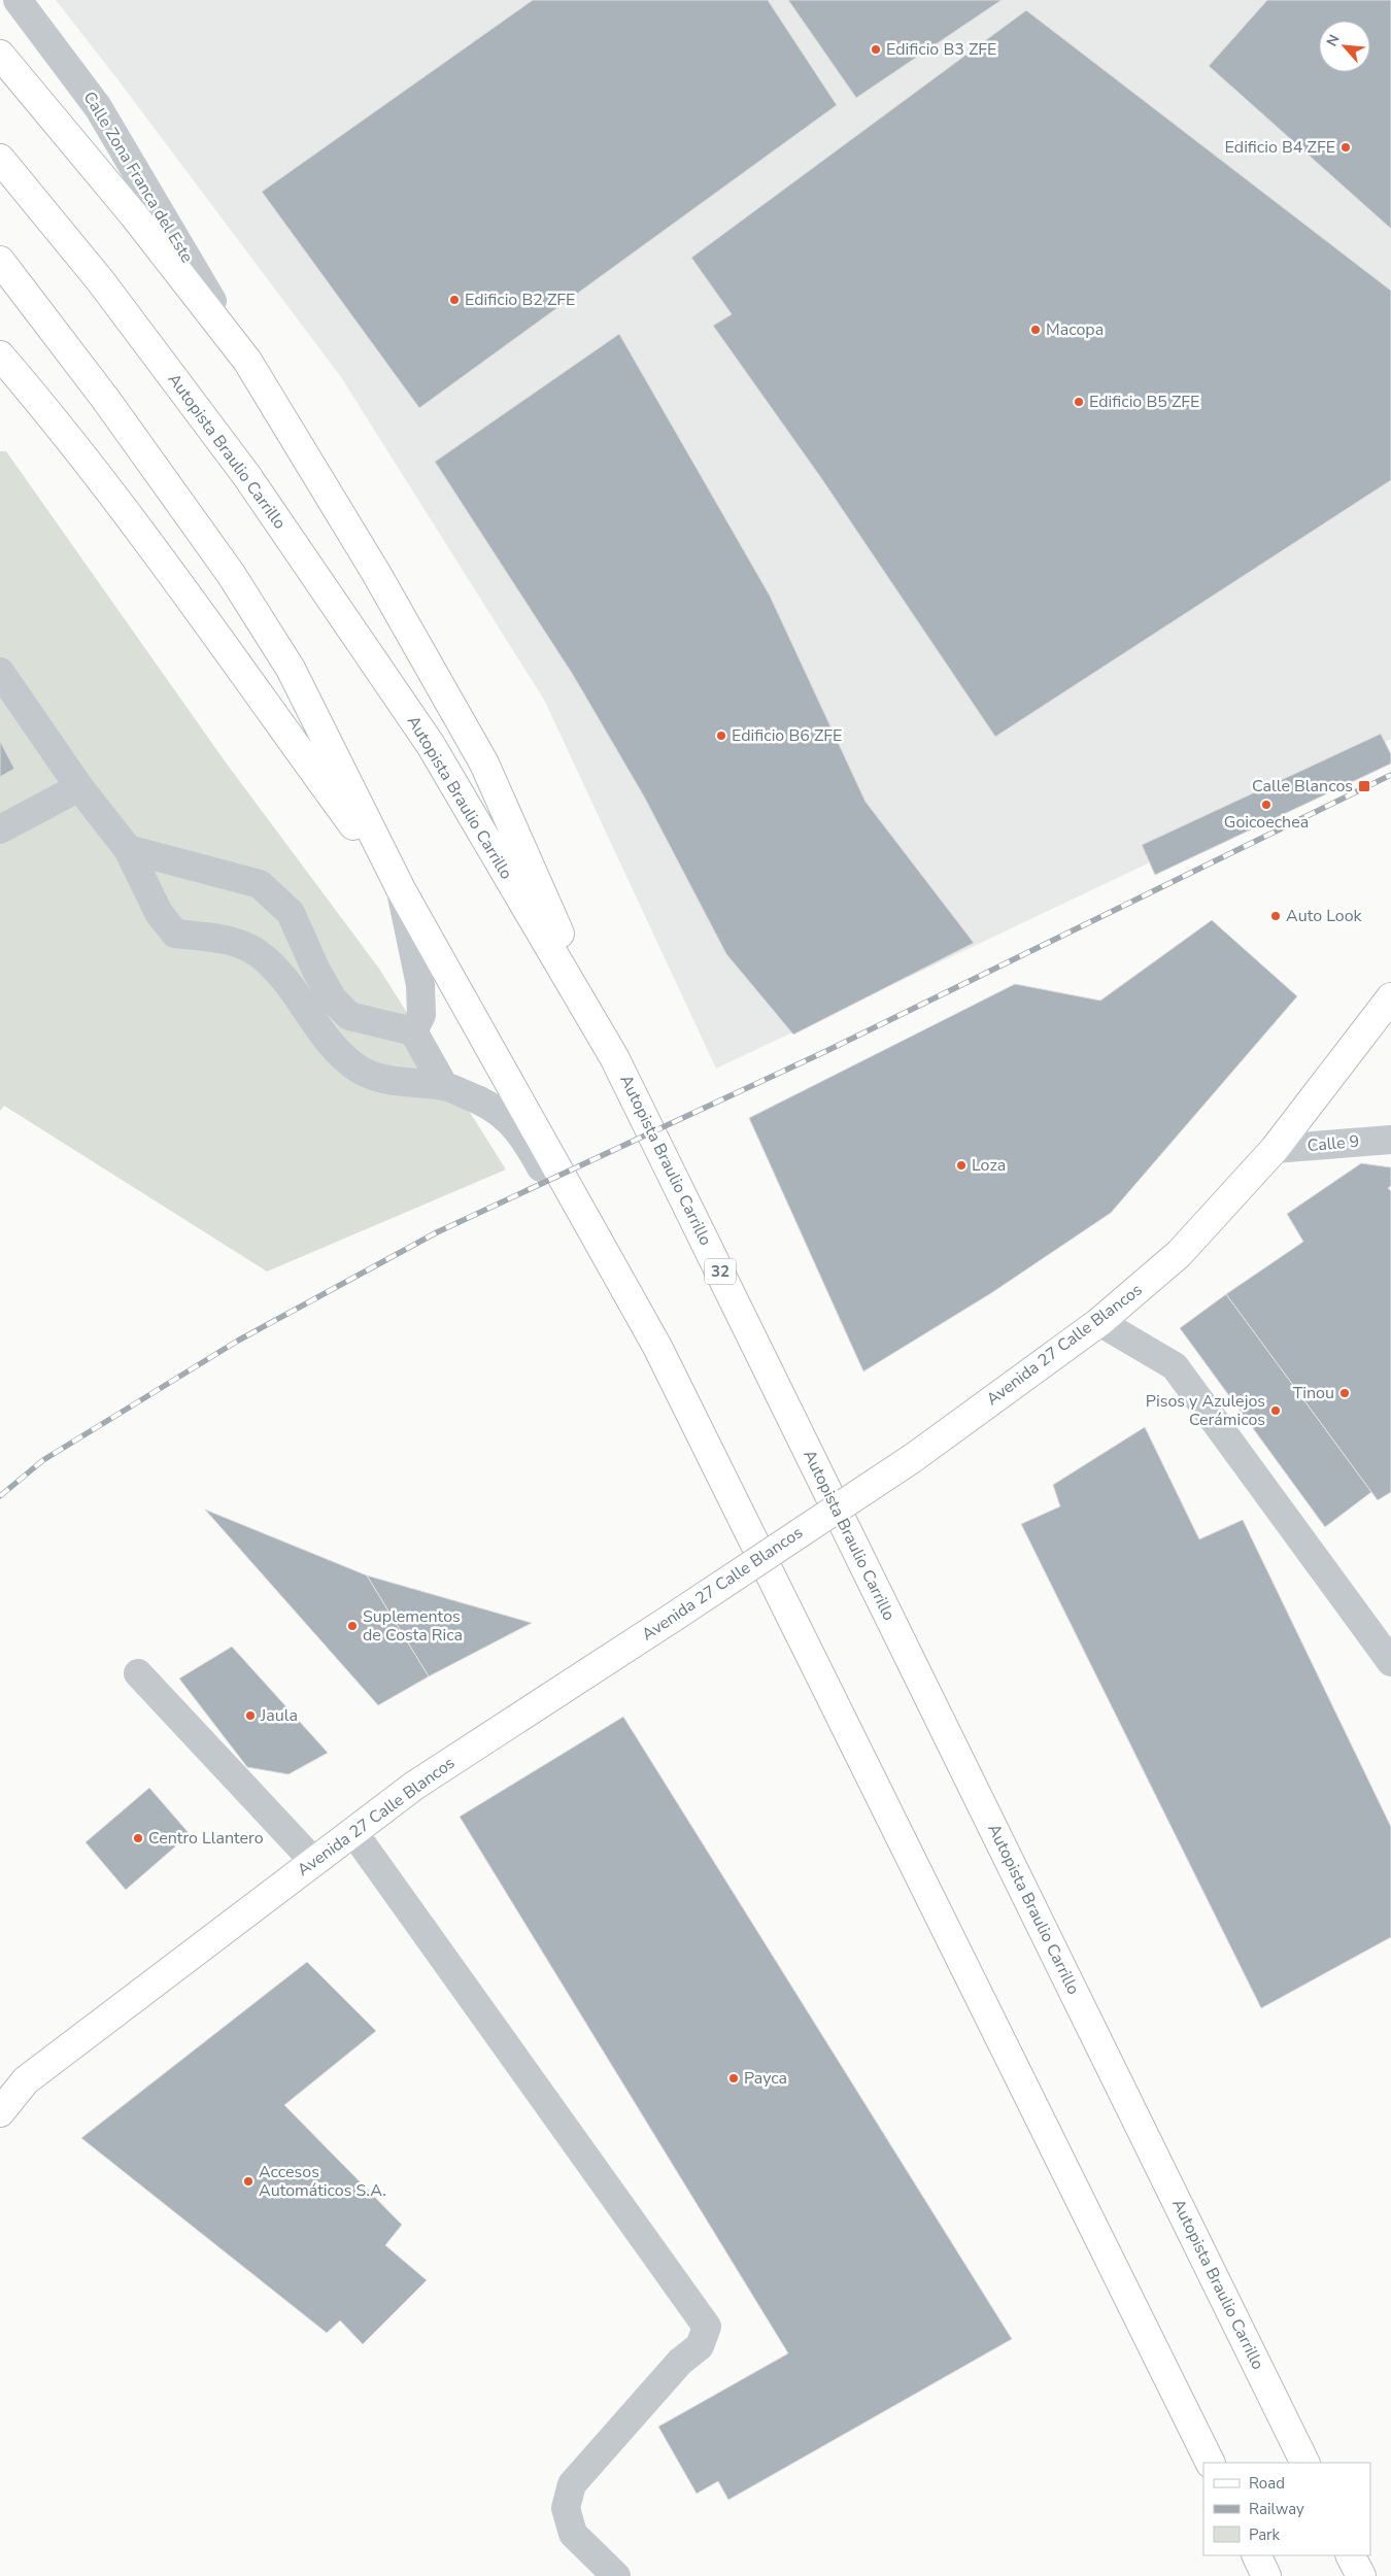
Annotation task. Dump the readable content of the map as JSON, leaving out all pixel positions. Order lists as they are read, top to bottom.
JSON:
{
  "streets": {
    "main road": ["Autopista Braulio Carrillo", "32", "Avenida 27 Calle Blancos"],
    "street": ["Calle Zona Franca del Este", "Calle 9"]
  },
  "crossings": [
    ["Calle 9", "Avenida 27 Calle Blancos"]
  ],
  "places": {
    "other": [
      "Edificio B3 ZFE",
      "Edificio B4 ZFE",
      "Edificio B2 ZFE",
      "Macopa",
      "Edificio B5 ZFE",
      "Edificio B6 ZFE",
      "Goicoechea",
      "Auto Look",
      "Loza",
      "Tinou",
      "Pisos y Azulejos Cerámicos",
      "Suplementos de Costa Rica",
      "Jaula",
      "Centro Llantero",
      "Payca",
      "Accesos Automáticos S.A."
    ],
    "transit": ["Calle Blancos"]
  },
  "legend": ["Road", "Railway", "Park"],
  "north": "top left"
}
